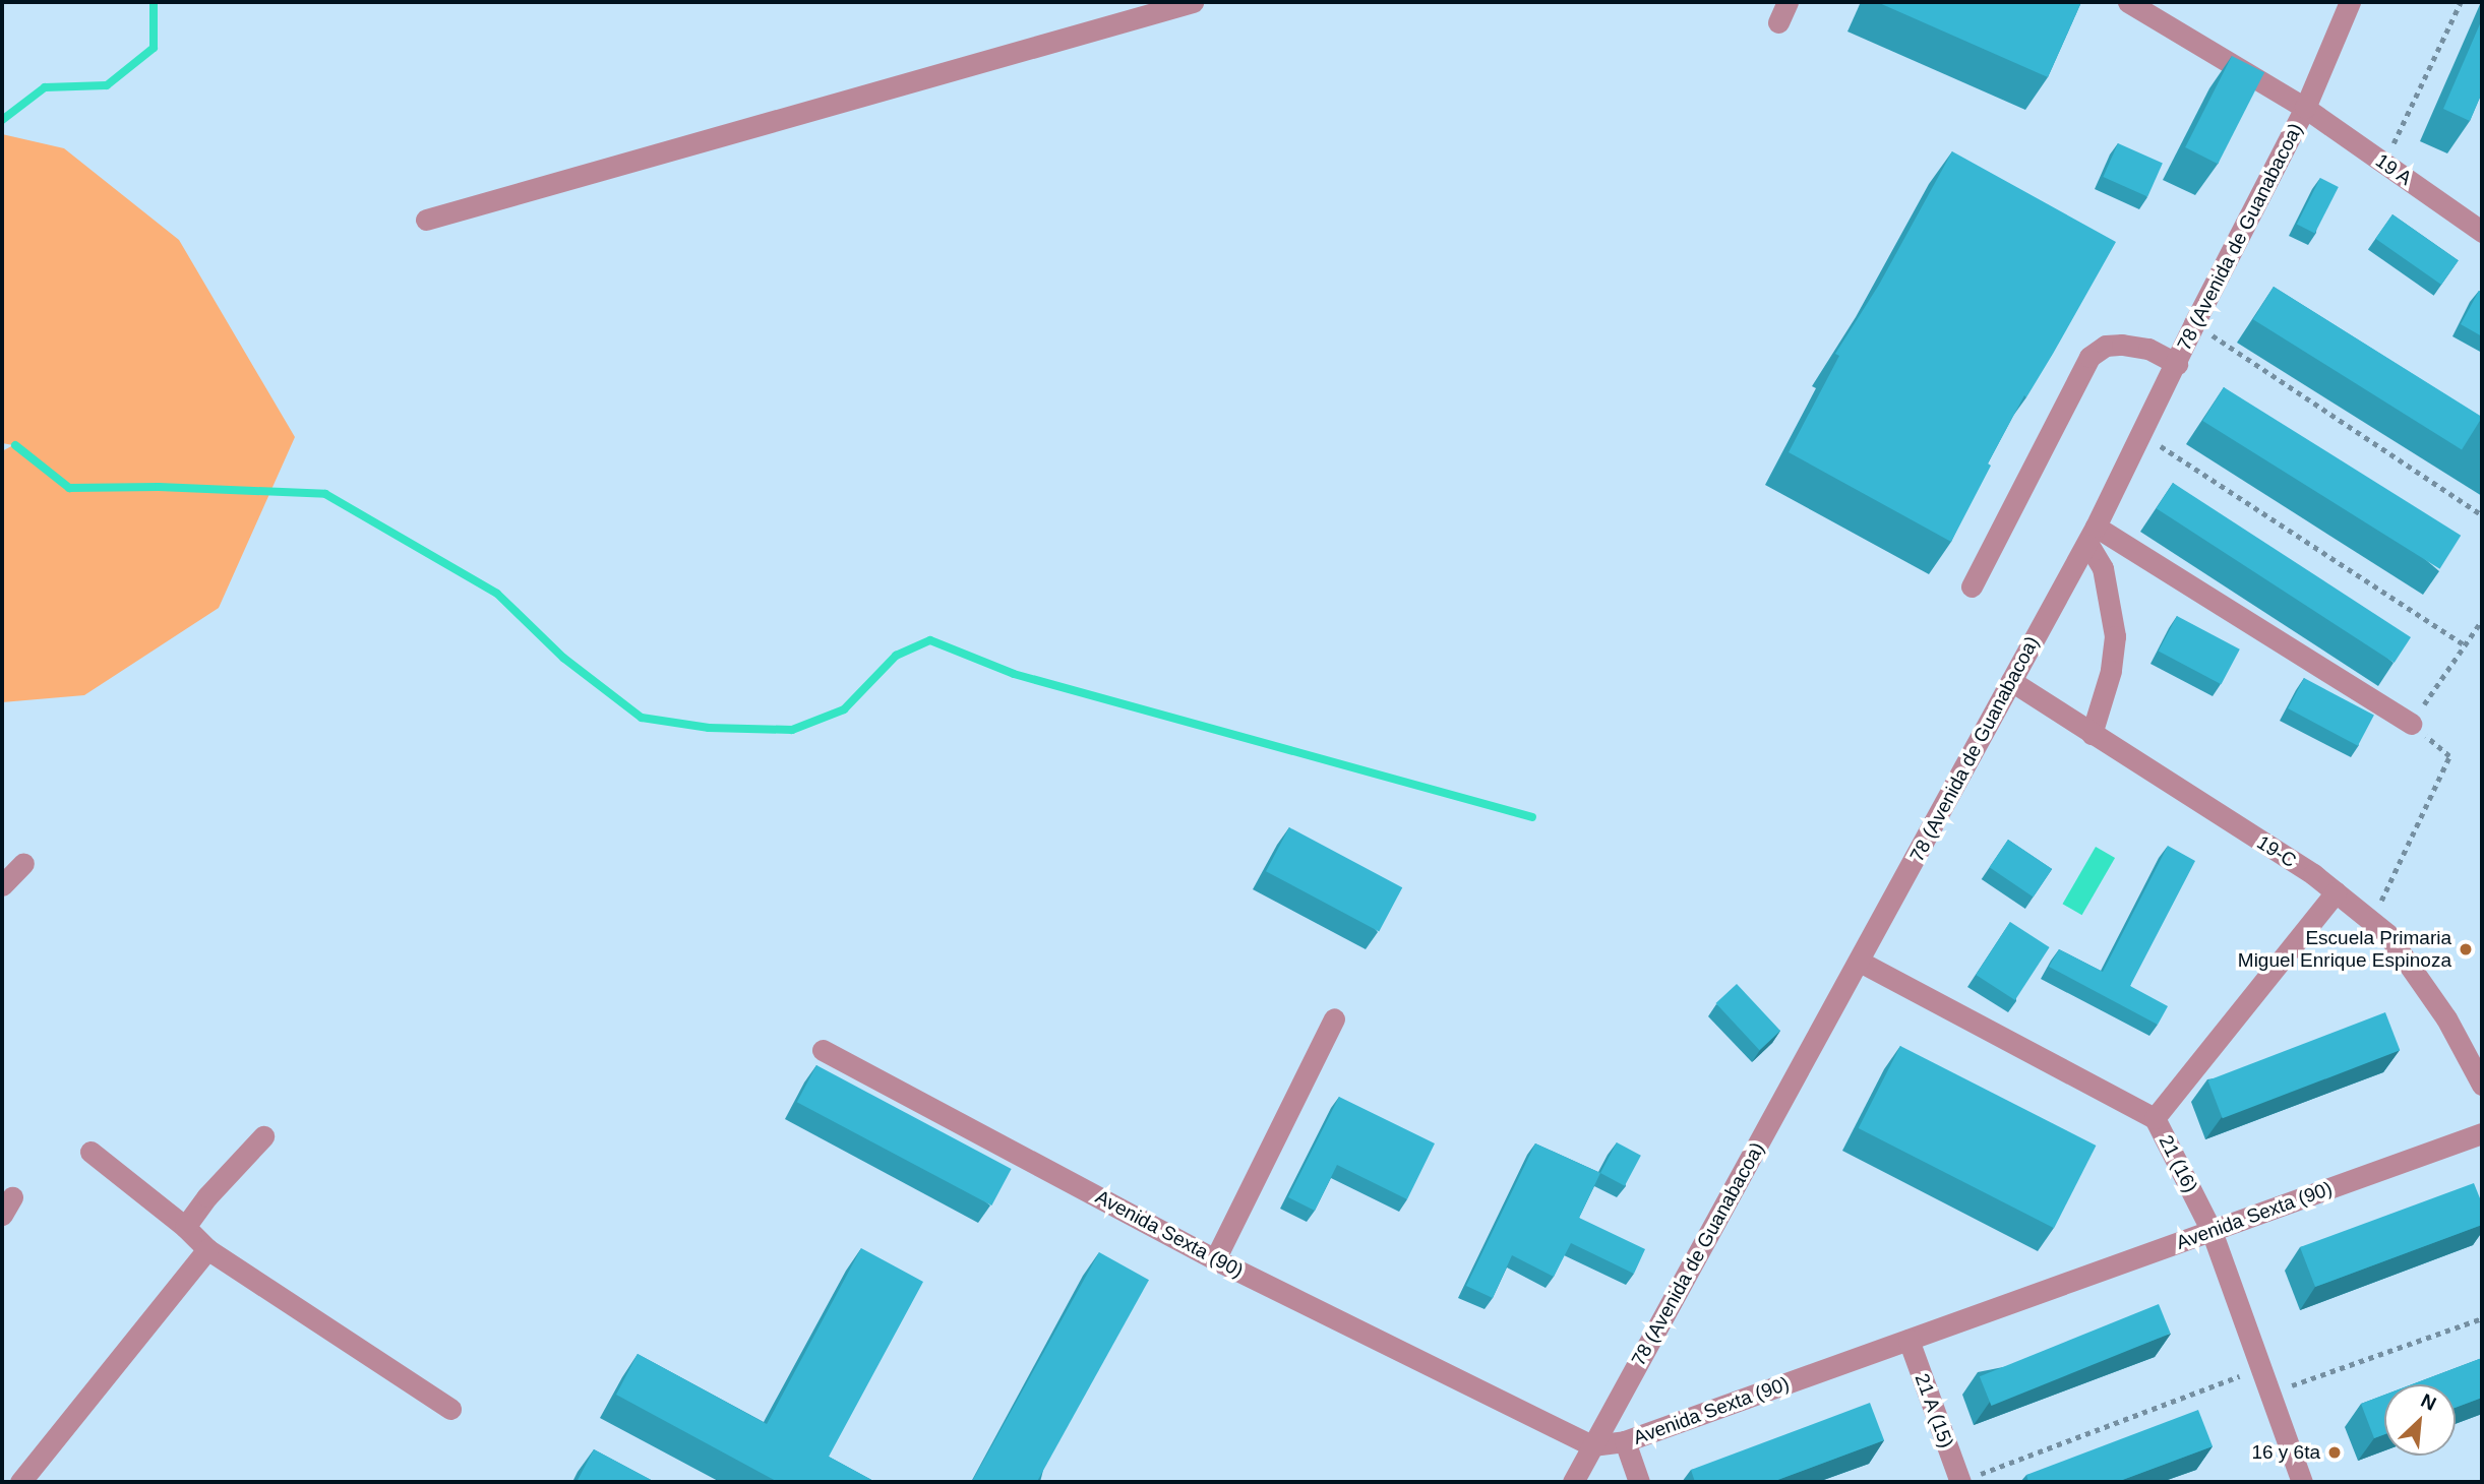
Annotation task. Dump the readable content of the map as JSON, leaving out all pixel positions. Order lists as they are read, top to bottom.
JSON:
{
  "streets": {
    "street": [
      "19 A",
      "78 (Avenida de Guanabacoa)",
      "19-C",
      "21 (16)",
      "Avenida Sexta (90)",
      "21 A (15)"
    ]
  },
  "crossings": [
    ["19 A", "78 (Avenida de Guanabacoa)"],
    ["78 (Avenida de Guanabacoa)", "19-C"],
    ["78 (Avenida de Guanabacoa)", "21 (16)"],
    ["78 (Avenida de Guanabacoa)", "Avenida Sexta (90)"],
    ["21 (16)", "Avenida Sexta (90)"],
    ["Avenida Sexta (90)", "21 A (15)"]
  ],
  "places": ["Escuela Primaria Miguel Enrique Espinoza", "16 y 6ta"],
  "north": "top right"
}
